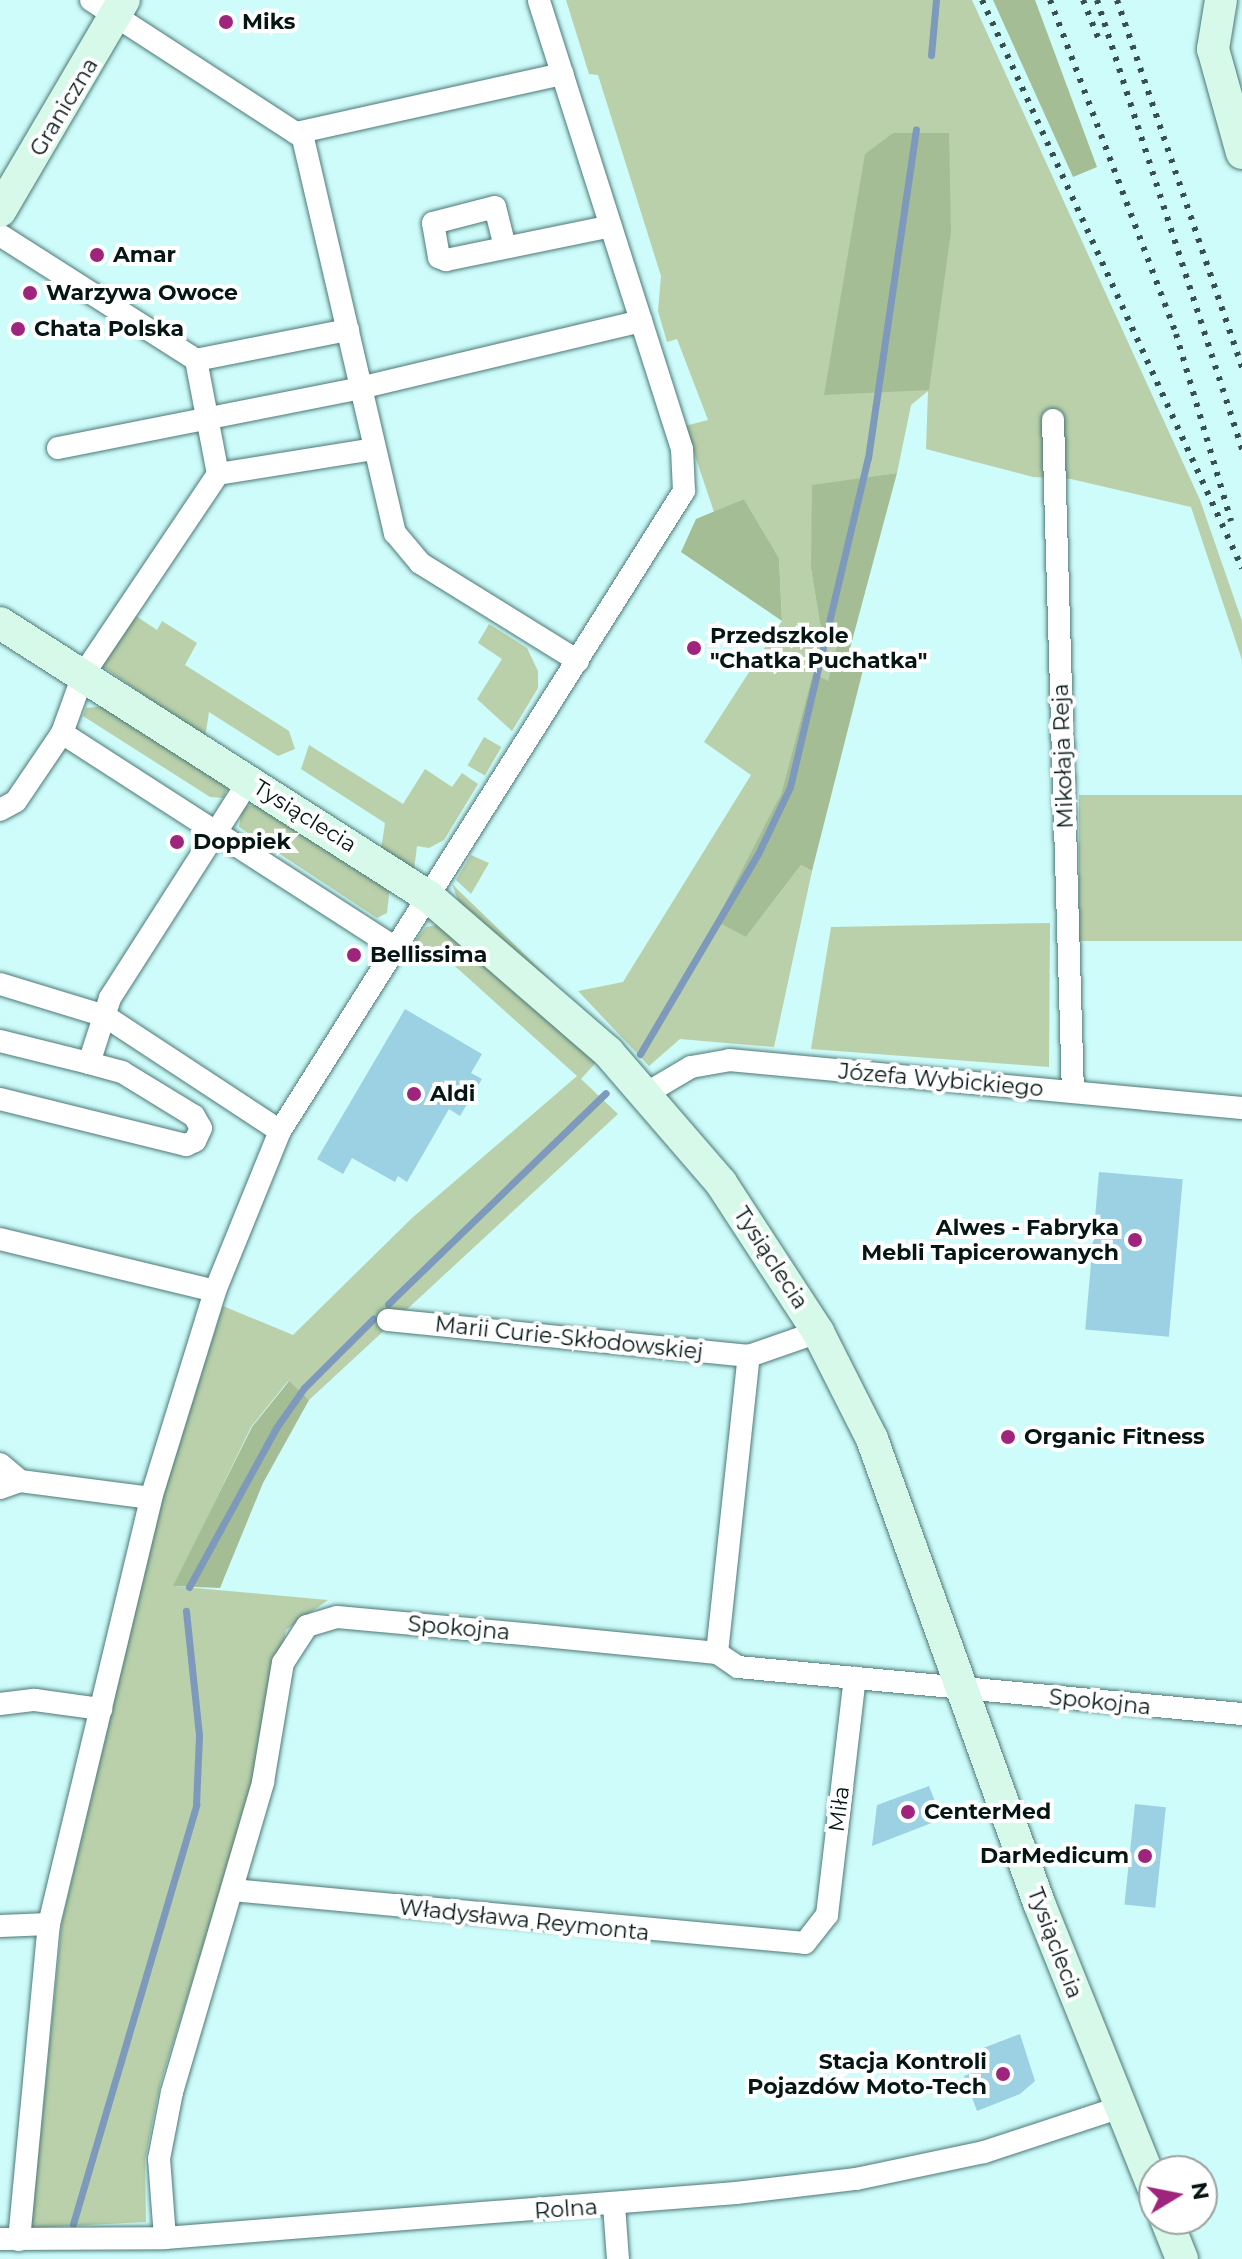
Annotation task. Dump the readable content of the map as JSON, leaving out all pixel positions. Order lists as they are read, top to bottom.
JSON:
{
  "streets": {
    "street": [
      "Graniczna",
      "Mikołaja Reja",
      "Tysiąclecia",
      "Józefa Wybickiego",
      "Marii Curie-Skłodowskiej",
      "Spokojna",
      "Miła",
      "Władysława Reymonta",
      "Rolna"
    ]
  },
  "crossings": [
    ["Mikołaja Reja", "Józefa Wybickiego"],
    ["Tysiąclecia", "Józefa Wybickiego"],
    ["Tysiąclecia", "Marii Curie-Skłodowskiej"],
    ["Tysiąclecia", "Spokojna"],
    ["Tysiąclecia", "Rolna"],
    ["Spokojna", "Miła"],
    ["Spokojna", "Władysława Reymonta"],
    ["Spokojna", "Rolna"],
    ["Miła", "Władysława Reymonta"]
  ],
  "places": [
    "Miks",
    "Amar",
    "Warzywa Owoce",
    "Chata Polska",
    "Przedszkole \"Chatka Puchatka\"",
    "Doppiek",
    "Bellissima",
    "Aldi",
    "Alwes - Fabryka Mebli Tapicerowanych",
    "Organic Fitness",
    "CenterMed",
    "DarMedicum",
    "Stacja Kontroli Pojazdów Moto-Tech"
  ],
  "north": "right"
}
